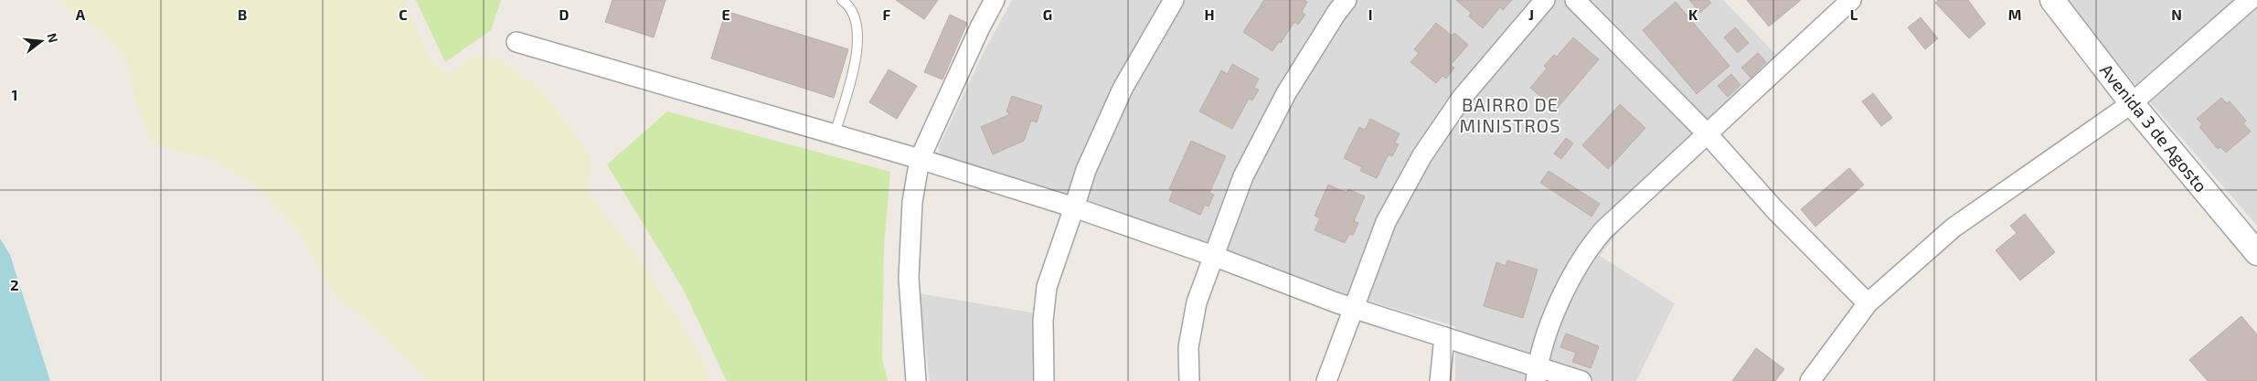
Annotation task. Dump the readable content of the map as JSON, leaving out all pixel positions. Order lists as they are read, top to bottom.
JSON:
{
  "streets": {
    "street": ["Avenida 3 de Agosto"]
  },
  "districts": ["BAIRRO DE MINISTROS"],
  "north": "right",
  "grid": {
    "columns": [
      "A",
      "B",
      "C",
      "D",
      "E",
      "F",
      "G",
      "H",
      "I",
      "J",
      "K",
      "L",
      "M",
      "N"
    ],
    "rows": ["1", "2"]
  }
}
